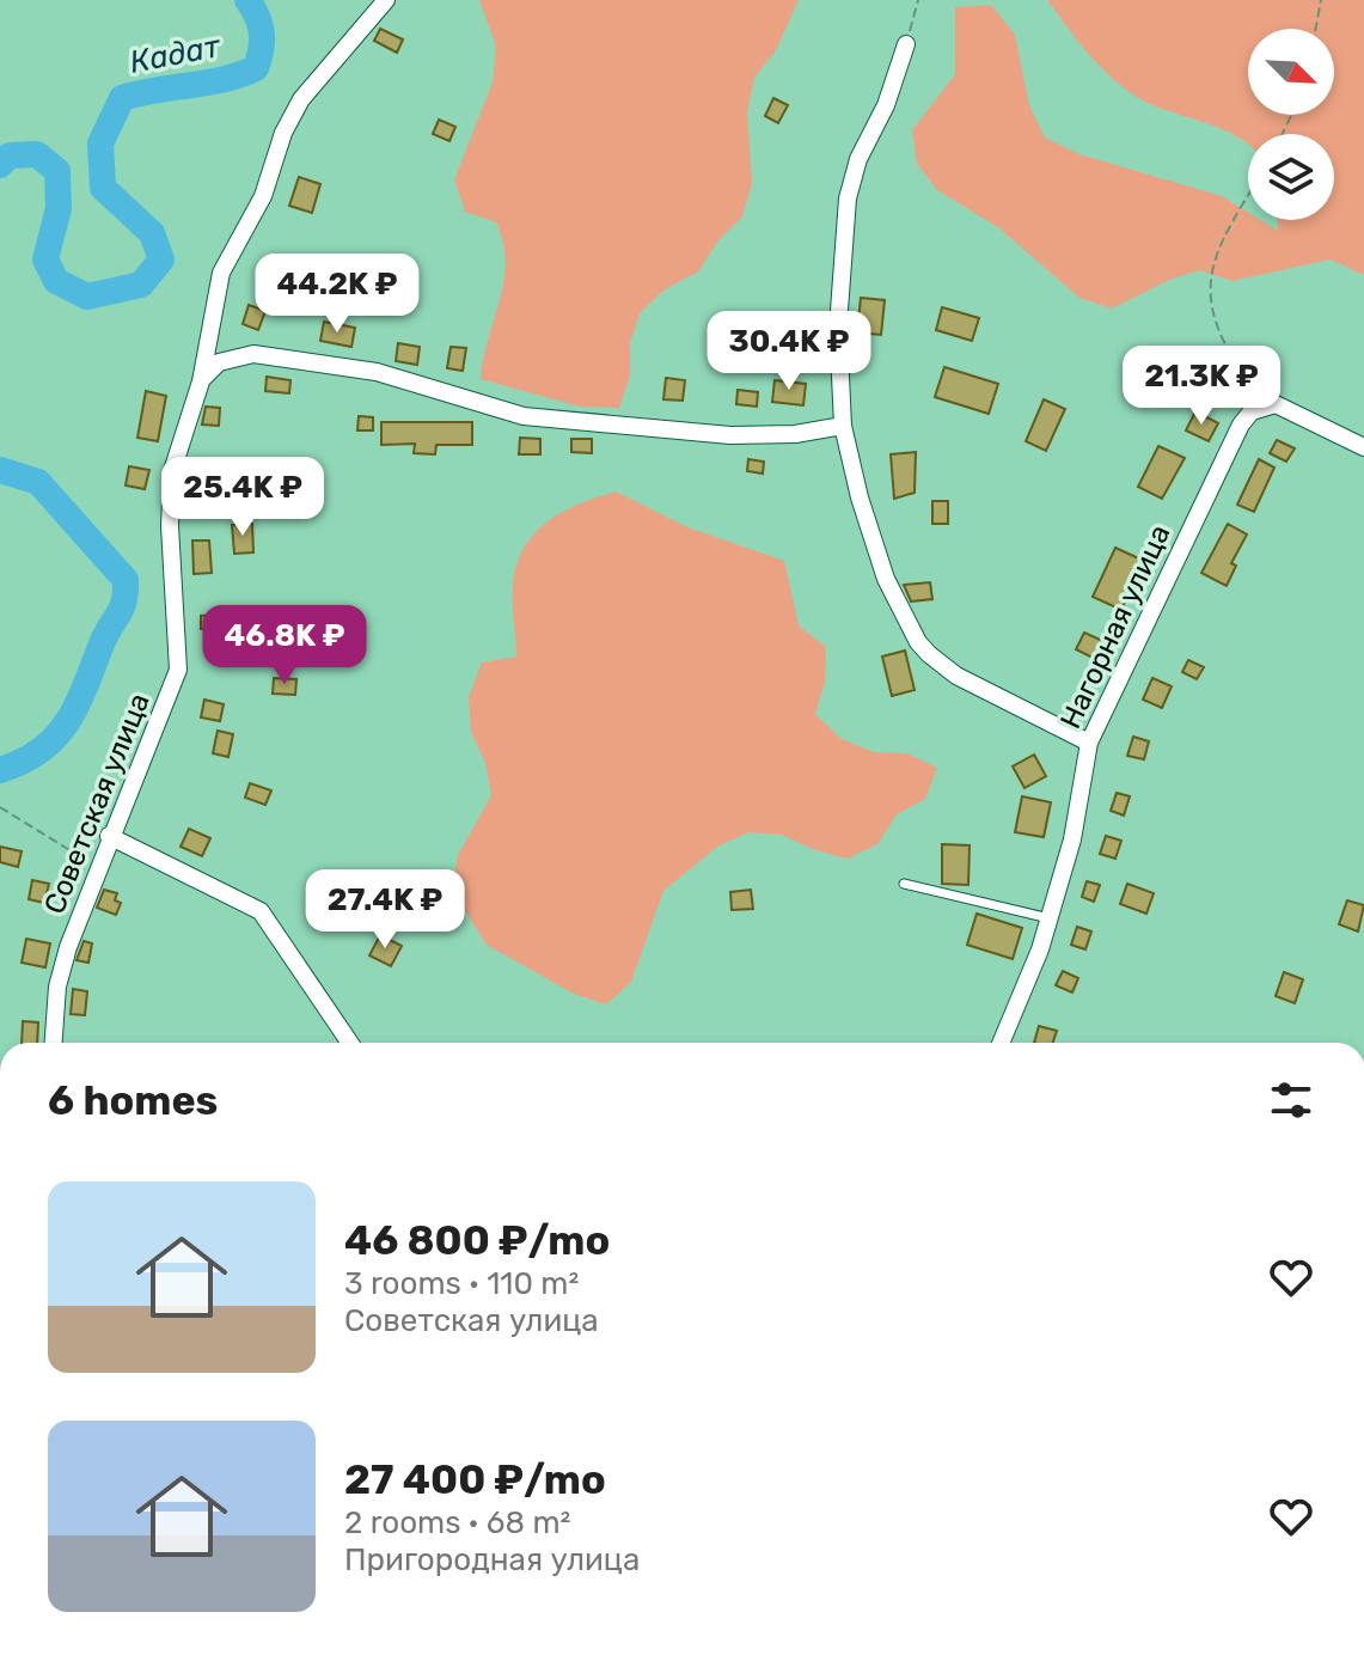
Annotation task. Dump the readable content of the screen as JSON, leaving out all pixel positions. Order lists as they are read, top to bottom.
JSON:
{
  "streets": {
    "street": ["Нагорная улица", "Советская улица"]
  },
  "water": ["Кадат"],
  "north": "bottom right",
  "page": {
    "price": [
      "44.2K ₽",
      "30.4K ₽",
      "21.3K ₽",
      "25.4K ₽",
      "46.8K ₽",
      "27.4K ₽"
    ],
    "heading": "6 homes",
    "list": [
      {
        "name": "46 800 ₽/mo",
        "note": "3 rooms · 110 m² · Советская улица"
      },
      {
        "name": "27 400 ₽/mo",
        "note": "2 rooms · 68 m² · Пригородная улица"
      }
    ]
  }
}
